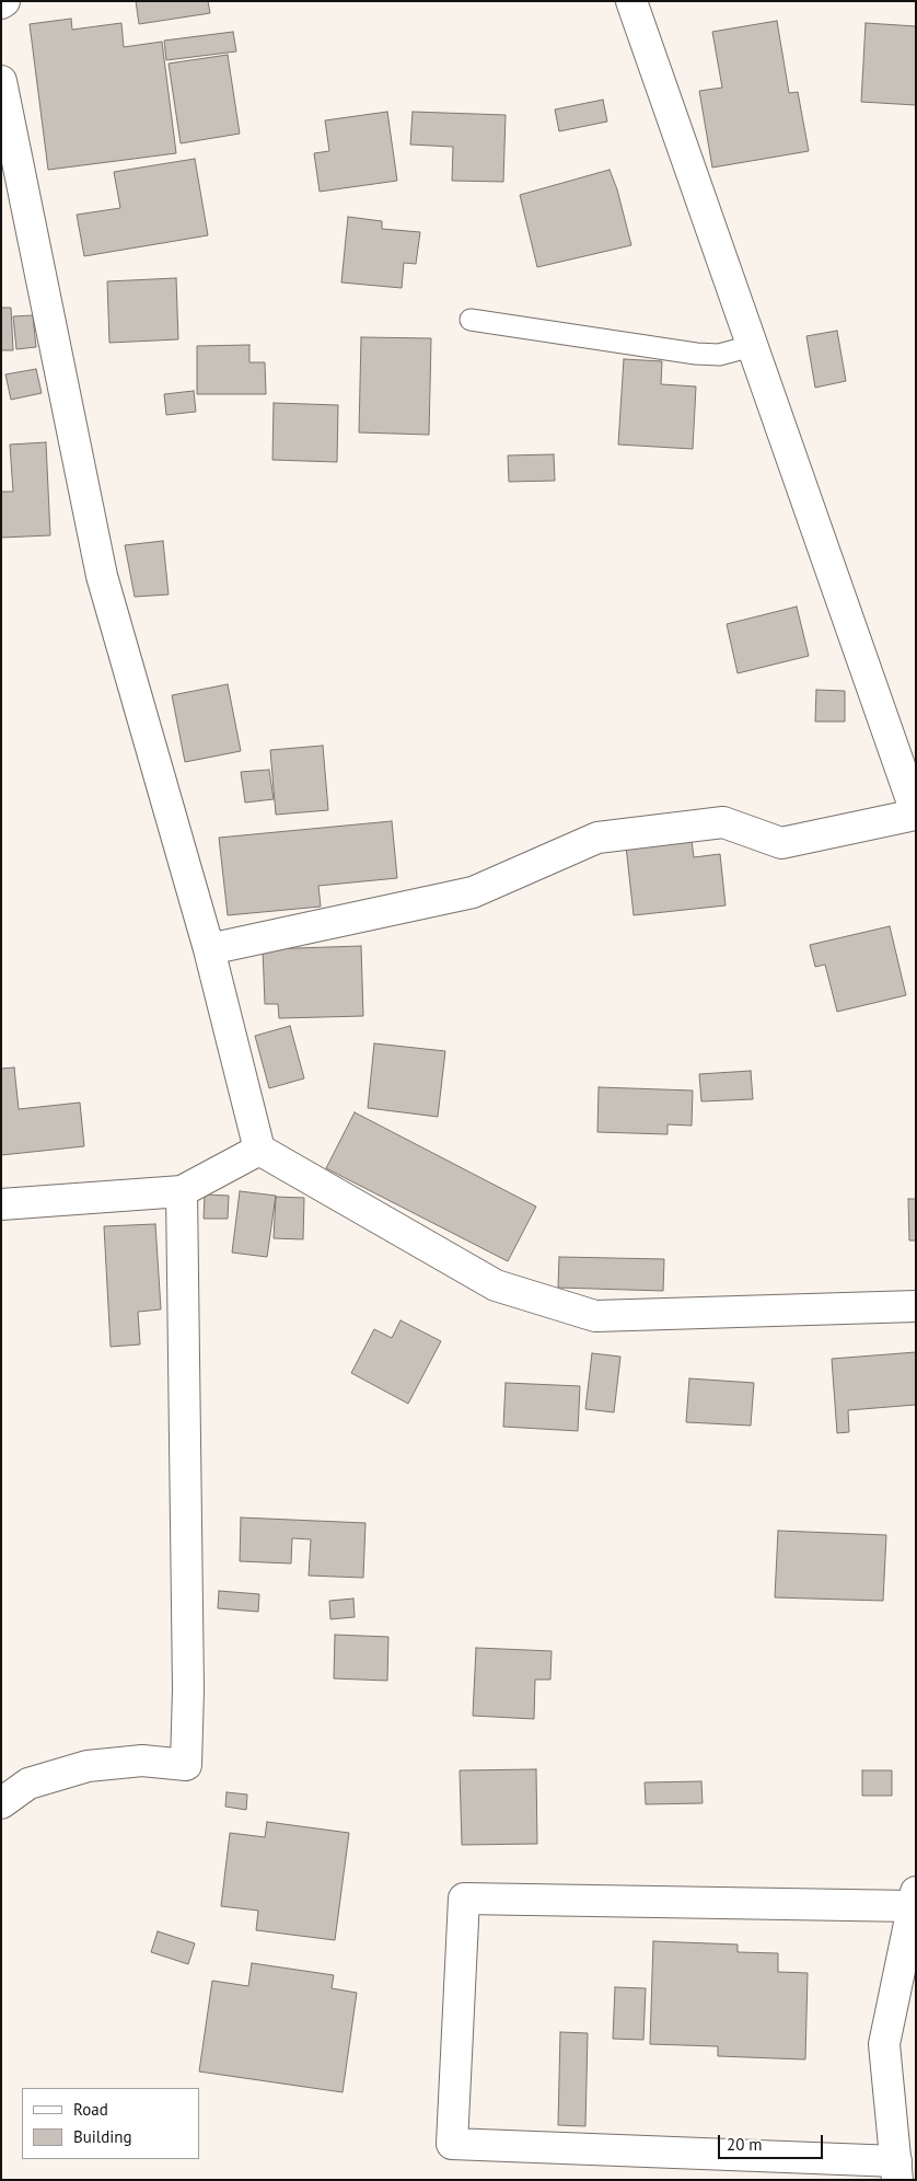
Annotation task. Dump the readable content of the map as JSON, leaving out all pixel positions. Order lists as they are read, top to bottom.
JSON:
{
  "legend": ["Road", "Building"],
  "scale_bar": "20 m"
}
